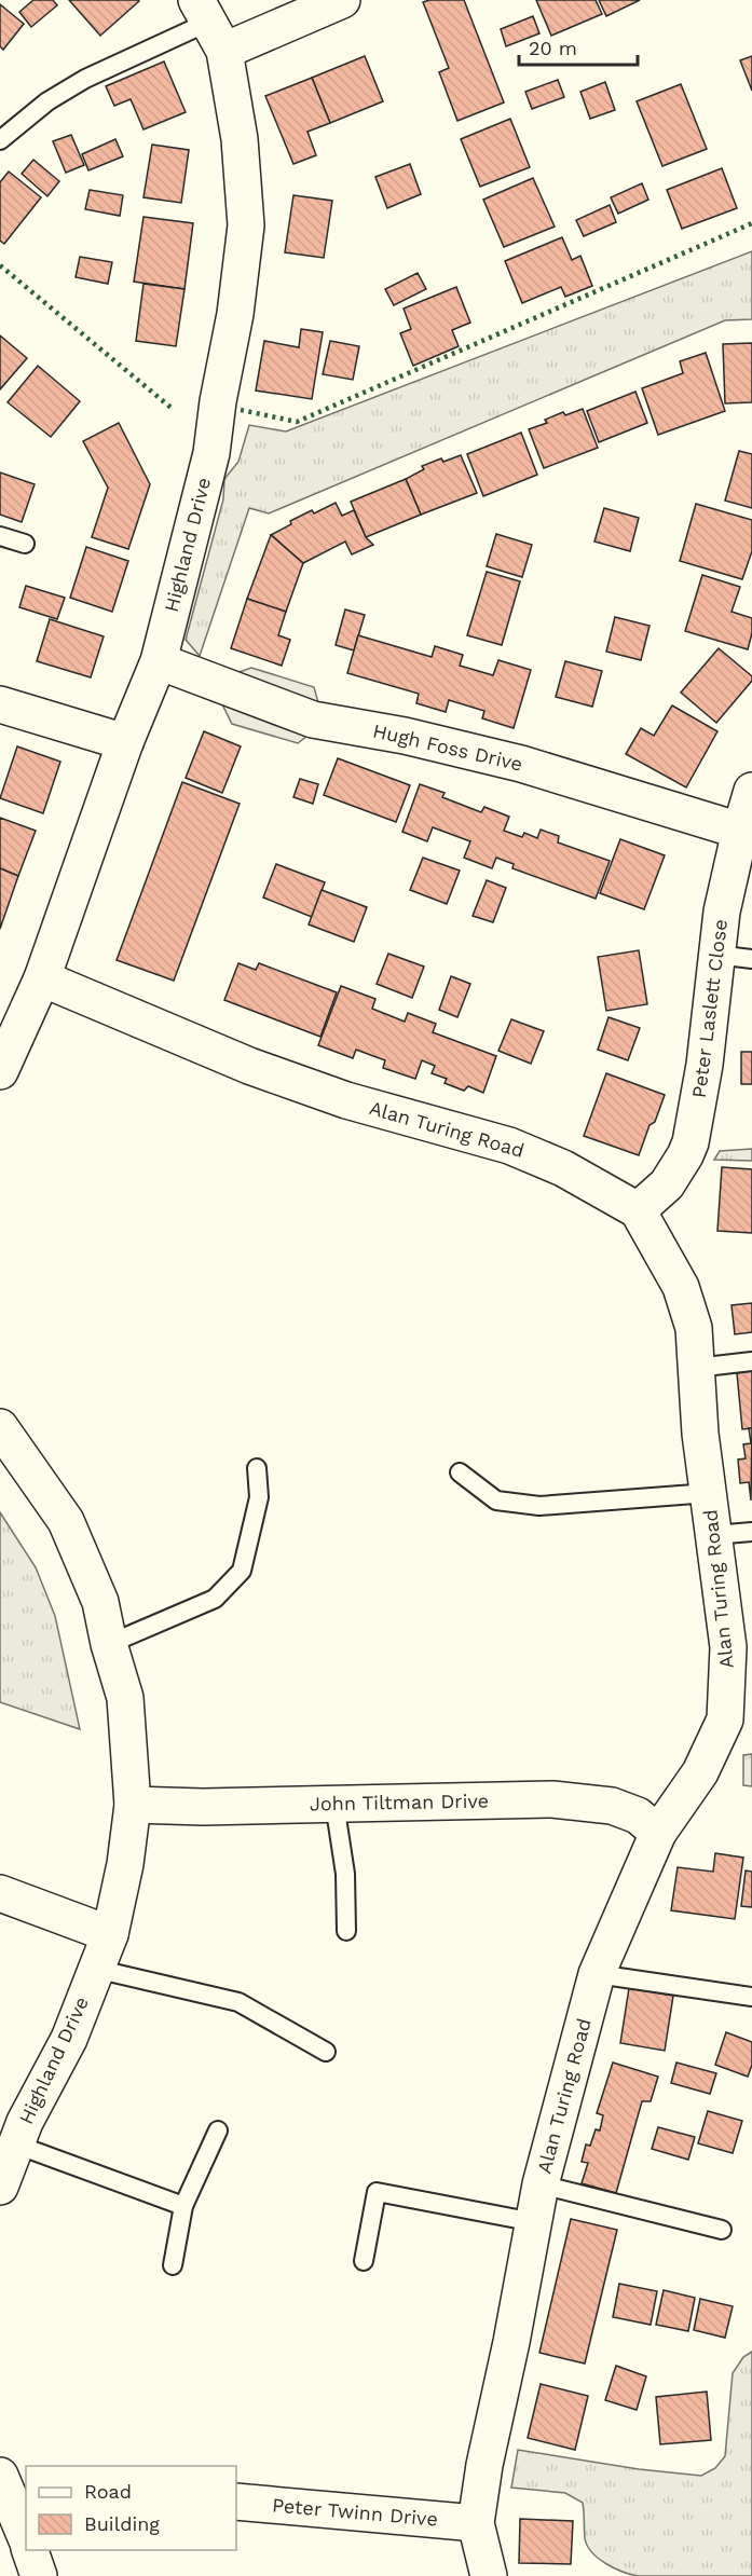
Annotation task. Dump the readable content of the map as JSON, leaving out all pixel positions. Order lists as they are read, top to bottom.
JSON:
{
  "streets": {
    "street": [
      "Highland Drive",
      "Hugh Foss Drive",
      "Peter Laslett Close",
      "Alan Turing Road",
      "John Tiltman Drive",
      "Peter Twinn Drive"
    ]
  },
  "crossings": [
    ["Highland Drive", "Hugh Foss Drive"],
    ["Highland Drive", "Alan Turing Road"],
    ["Highland Drive", "John Tiltman Drive"],
    ["Hugh Foss Drive", "Peter Laslett Close"],
    ["Peter Laslett Close", "Alan Turing Road"],
    ["Alan Turing Road", "John Tiltman Drive"],
    ["Alan Turing Road", "Peter Twinn Drive"]
  ],
  "legend": ["Road", "Building"],
  "scale_bar": "20 m"
}
